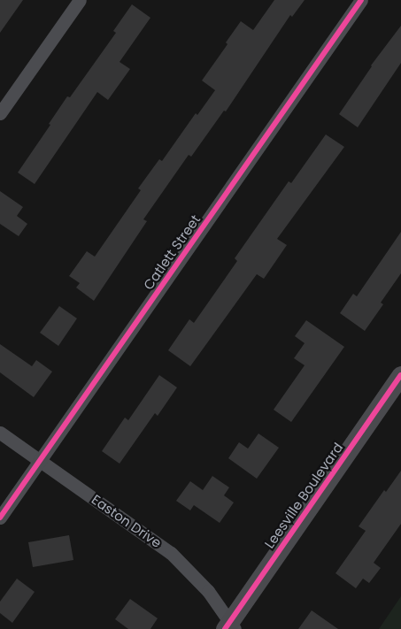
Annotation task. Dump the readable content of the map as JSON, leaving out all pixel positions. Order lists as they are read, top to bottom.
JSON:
{
  "streets": {
    "street": ["Catlett Street", "Leesville Boulevard", "Easton Drive"]
  },
  "crossings": [
    ["Catlett Street", "Easton Drive"],
    ["Leesville Boulevard", "Easton Drive"]
  ]
}
